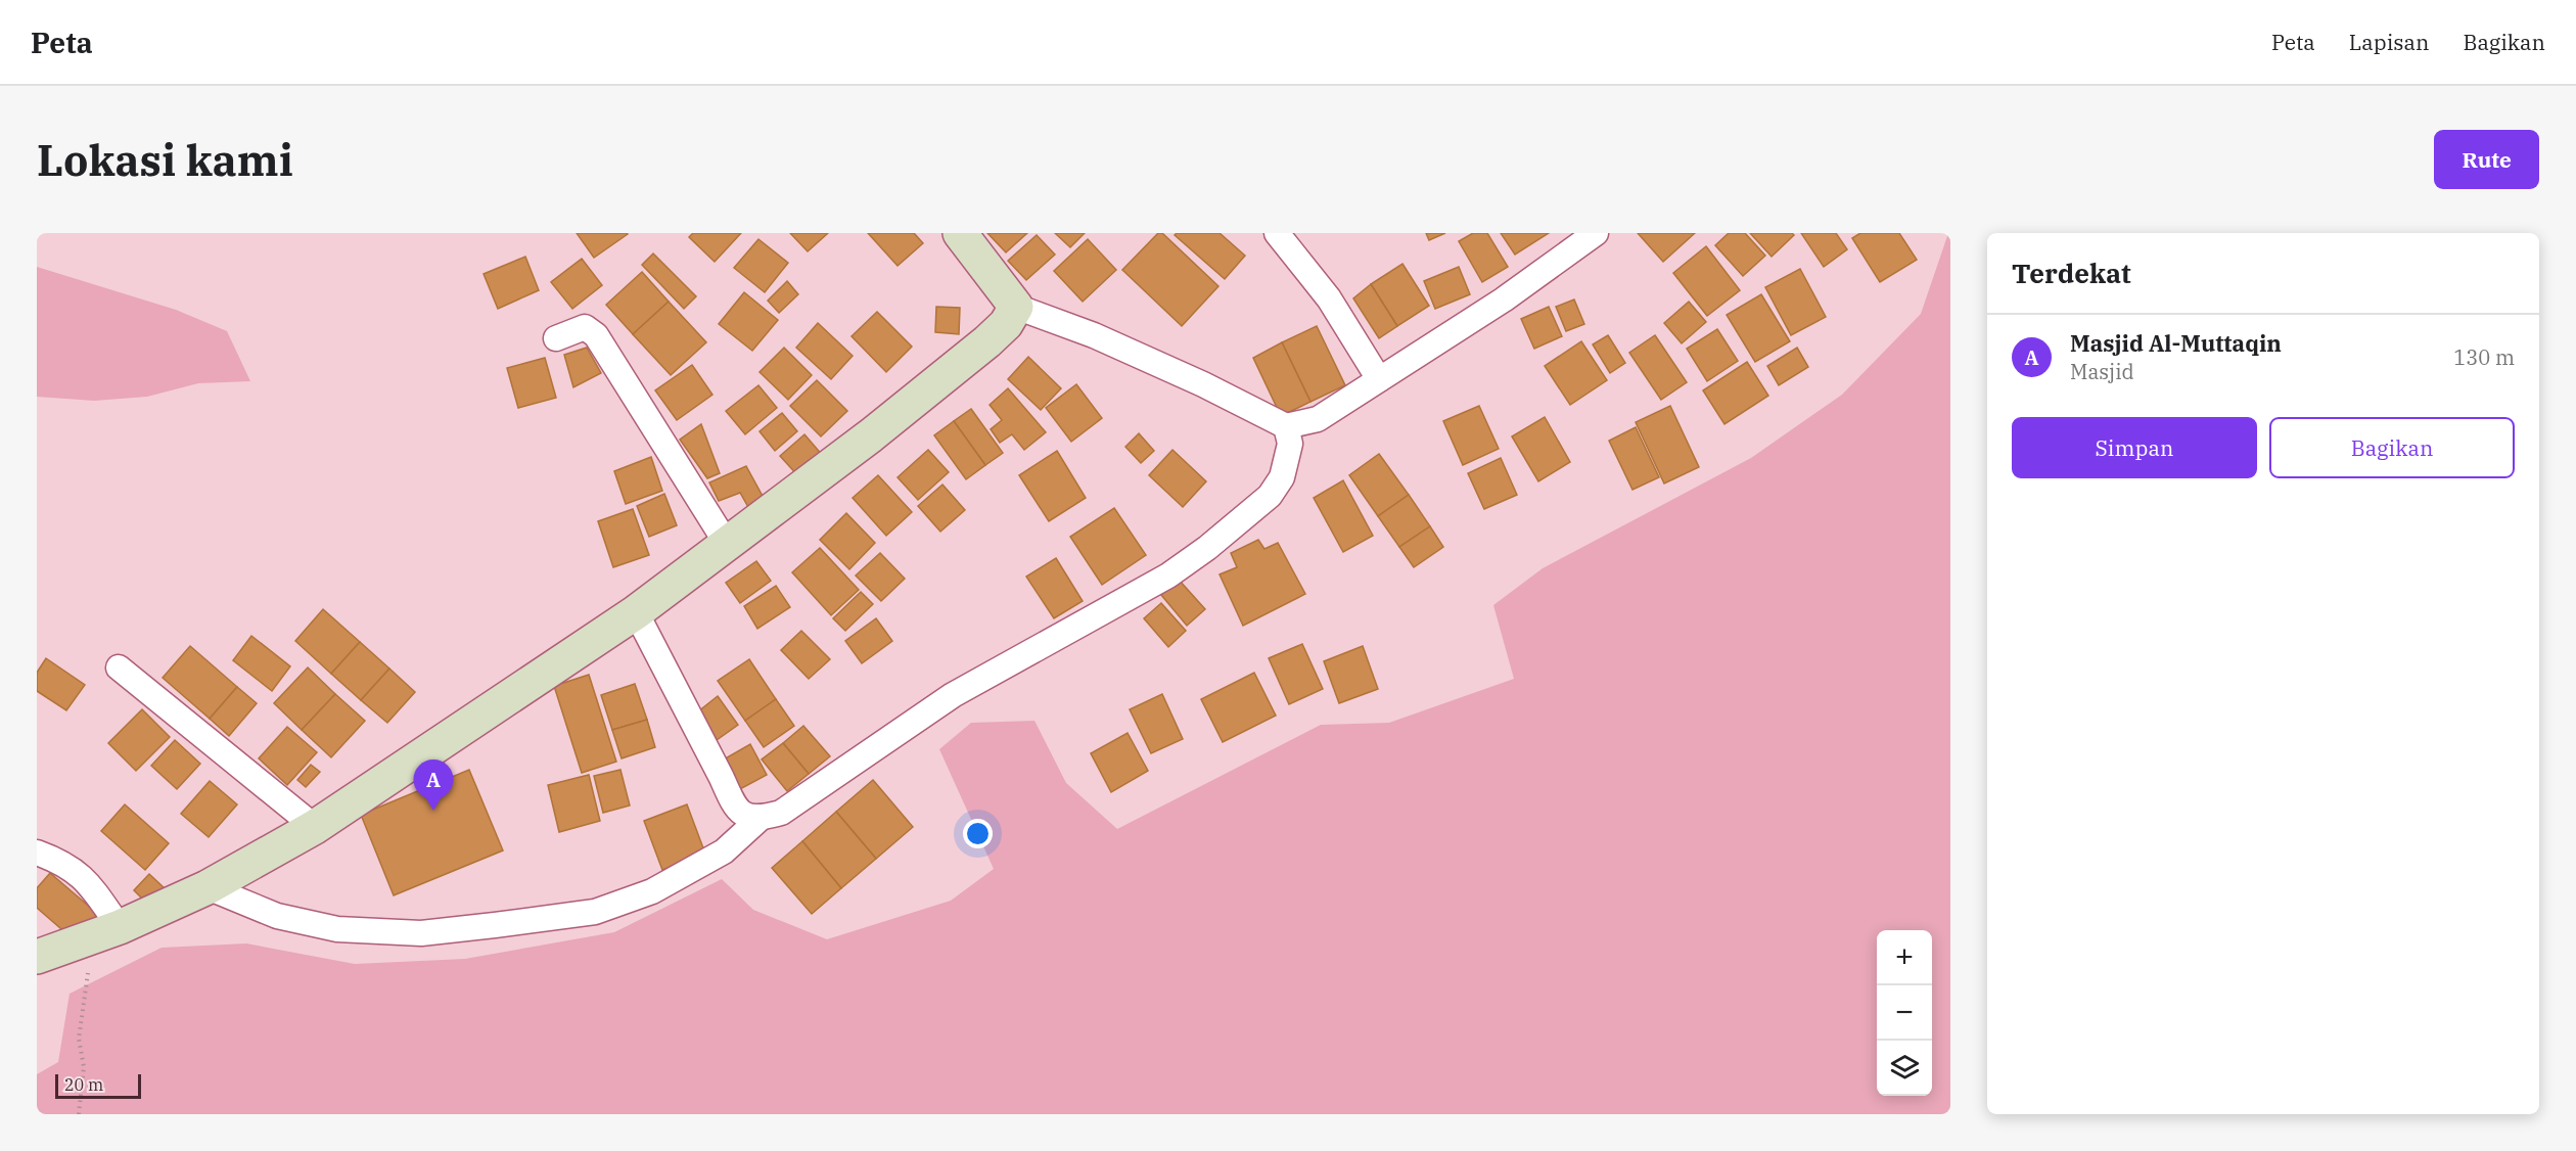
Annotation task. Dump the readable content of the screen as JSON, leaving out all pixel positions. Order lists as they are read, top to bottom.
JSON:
{
  "scale_bar": "20 m",
  "page": {
    "header": "Peta",
    "nav": ["Peta", "Lapisan", "Bagikan"],
    "buttons": [
      "Rute",
      ["Simpan", "Bagikan"]
    ],
    "title": "Lokasi kami",
    "heading": "Terdekat",
    "list": [
      {
        "mark": "A",
        "name": "Masjid Al-Muttaqin",
        "note": "Masjid",
        "value": "130 m"
      }
    ],
    "pins": "A",
    "map_buttons": ["+", "−"],
    "scale": "20 m"
  }
}
